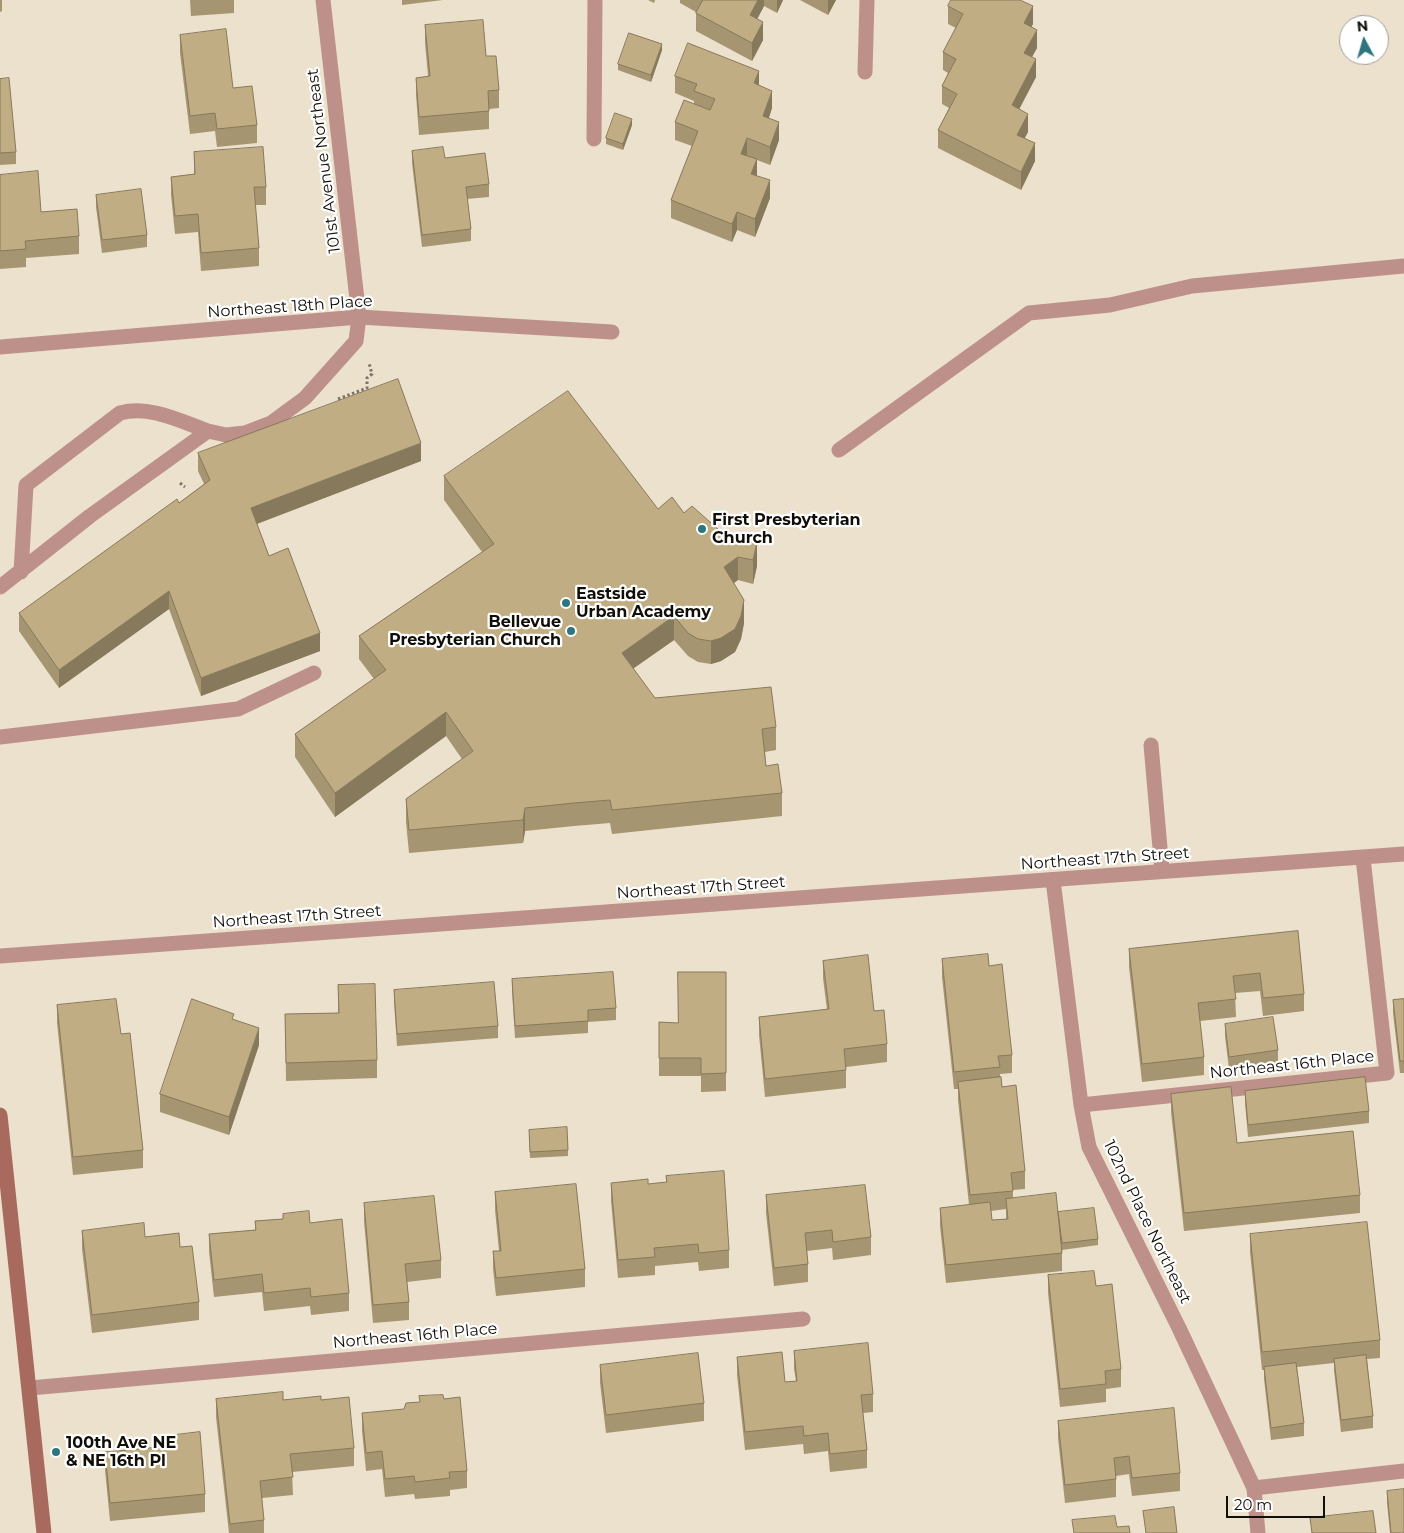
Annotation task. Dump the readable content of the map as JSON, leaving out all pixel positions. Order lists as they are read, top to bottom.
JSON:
{
  "streets": {
    "street": [
      "101st Avenue Northeast",
      "Northeast 18th Place",
      "Northeast 17th Street",
      "Northeast 16th Place",
      "102nd Place Northeast"
    ]
  },
  "crossings": [
    ["101st Avenue Northeast", "Northeast 18th Place"],
    ["Northeast 17th Street", "Northeast 16th Place"],
    ["Northeast 17th Street", "102nd Place Northeast"],
    ["Northeast 16th Place", "102nd Place Northeast"]
  ],
  "places": [
    "First Presbyterian Church",
    "Eastside Urban Academy",
    "Bellevue Presbyterian Church",
    "100th Ave NE & NE 16th Pl"
  ],
  "scale_bar": "20 m",
  "north": "top"
}
